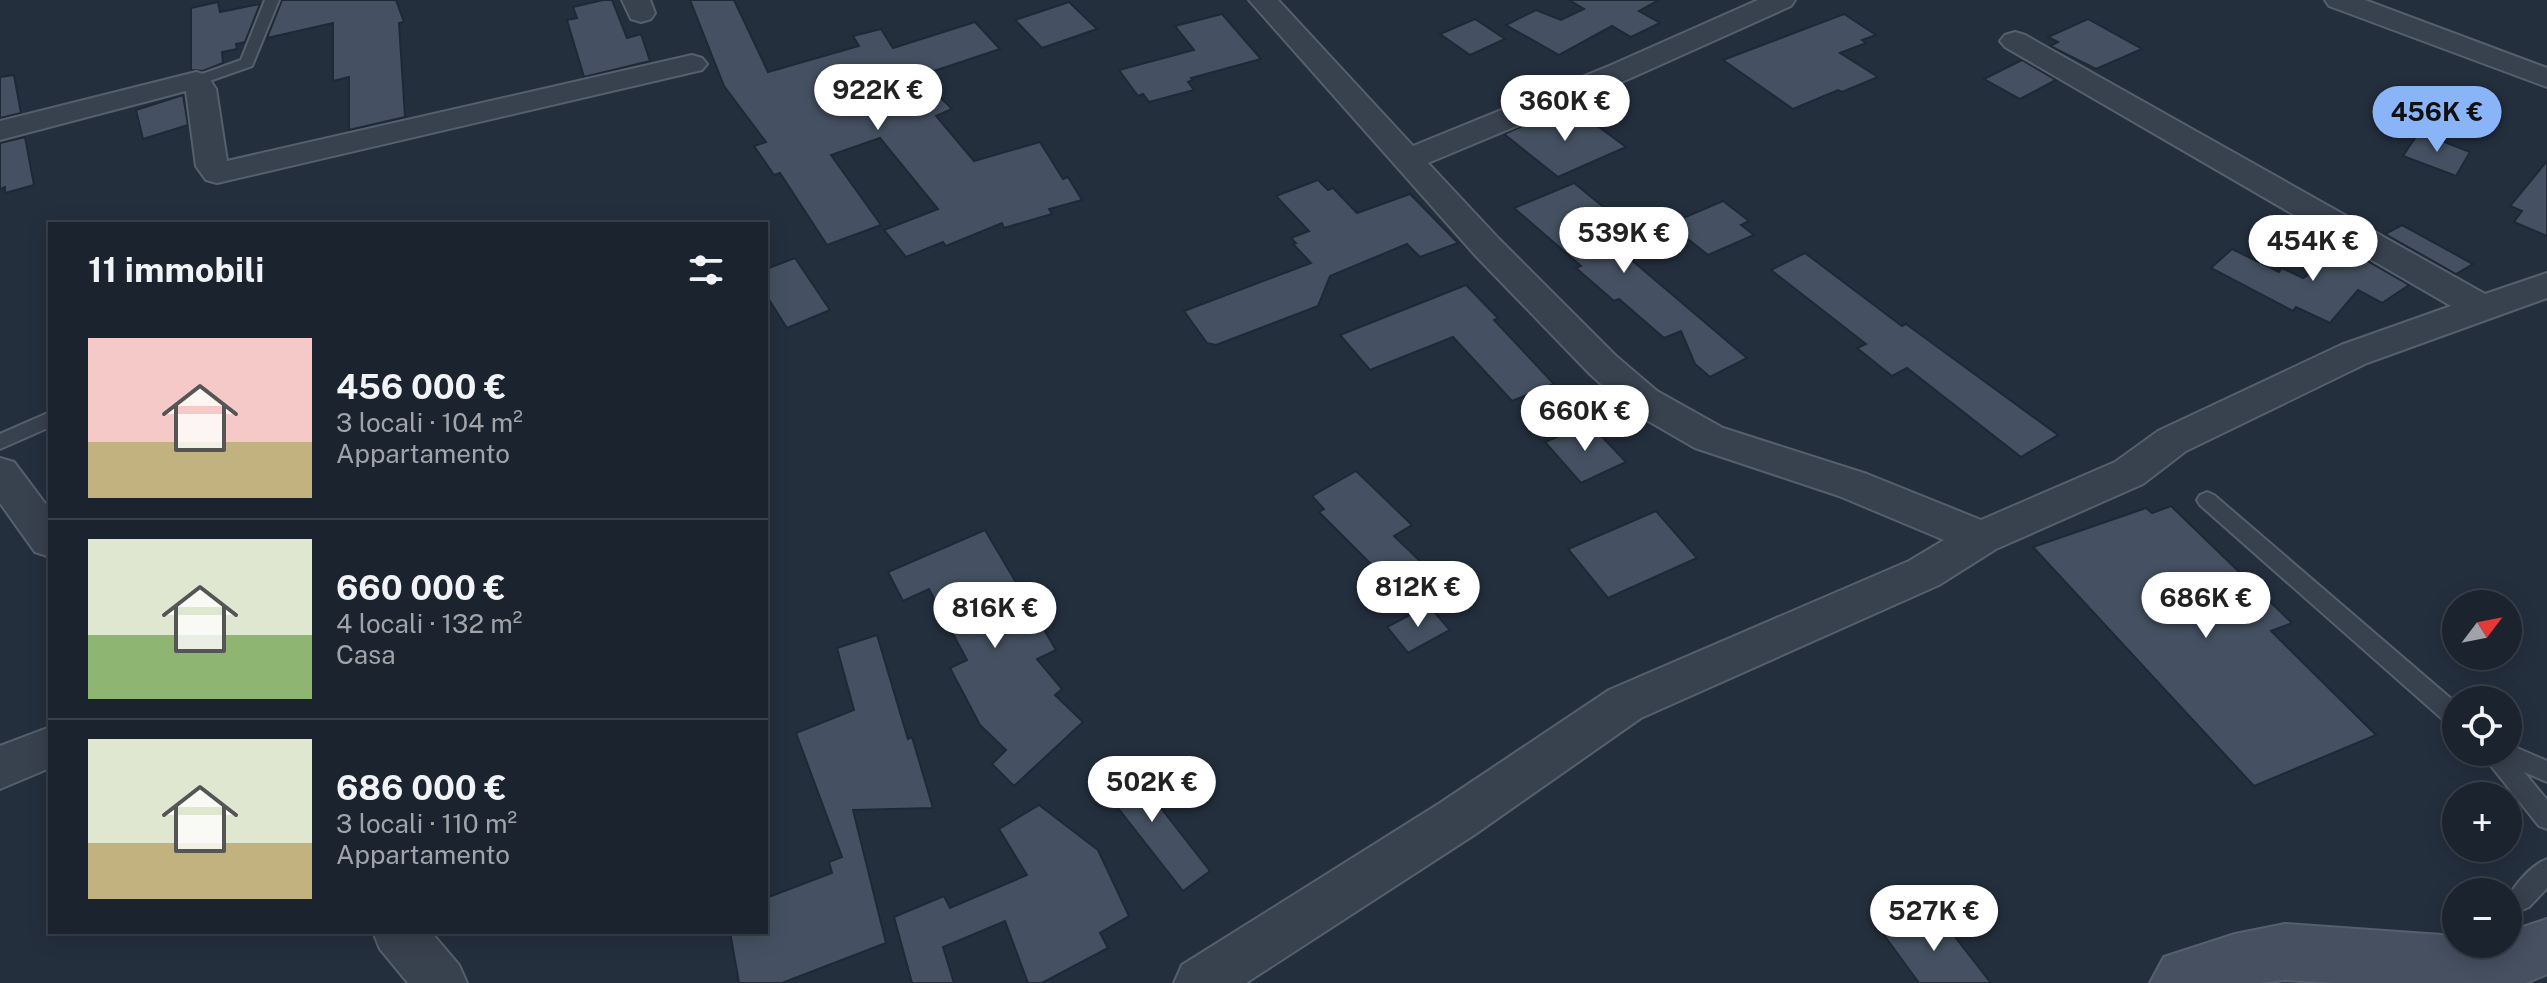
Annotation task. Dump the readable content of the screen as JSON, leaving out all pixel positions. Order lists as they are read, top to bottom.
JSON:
{
  "north": "top right",
  "page": {
    "price": [
      "922K €",
      "360K €",
      "456K €",
      "539K €",
      "454K €",
      "660K €",
      "812K €",
      "686K €",
      "816K €",
      "502K €",
      "527K €"
    ],
    "heading": "11 immobili",
    "list": [
      {
        "name": "456 000 €",
        "note": "3 locali · 104 m² · Appartamento"
      },
      {
        "name": "660 000 €",
        "note": "4 locali · 132 m² · Casa"
      },
      {
        "name": "686 000 €",
        "note": "3 locali · 110 m² · Appartamento"
      }
    ],
    "map_buttons": ["+", "−"]
  }
}
